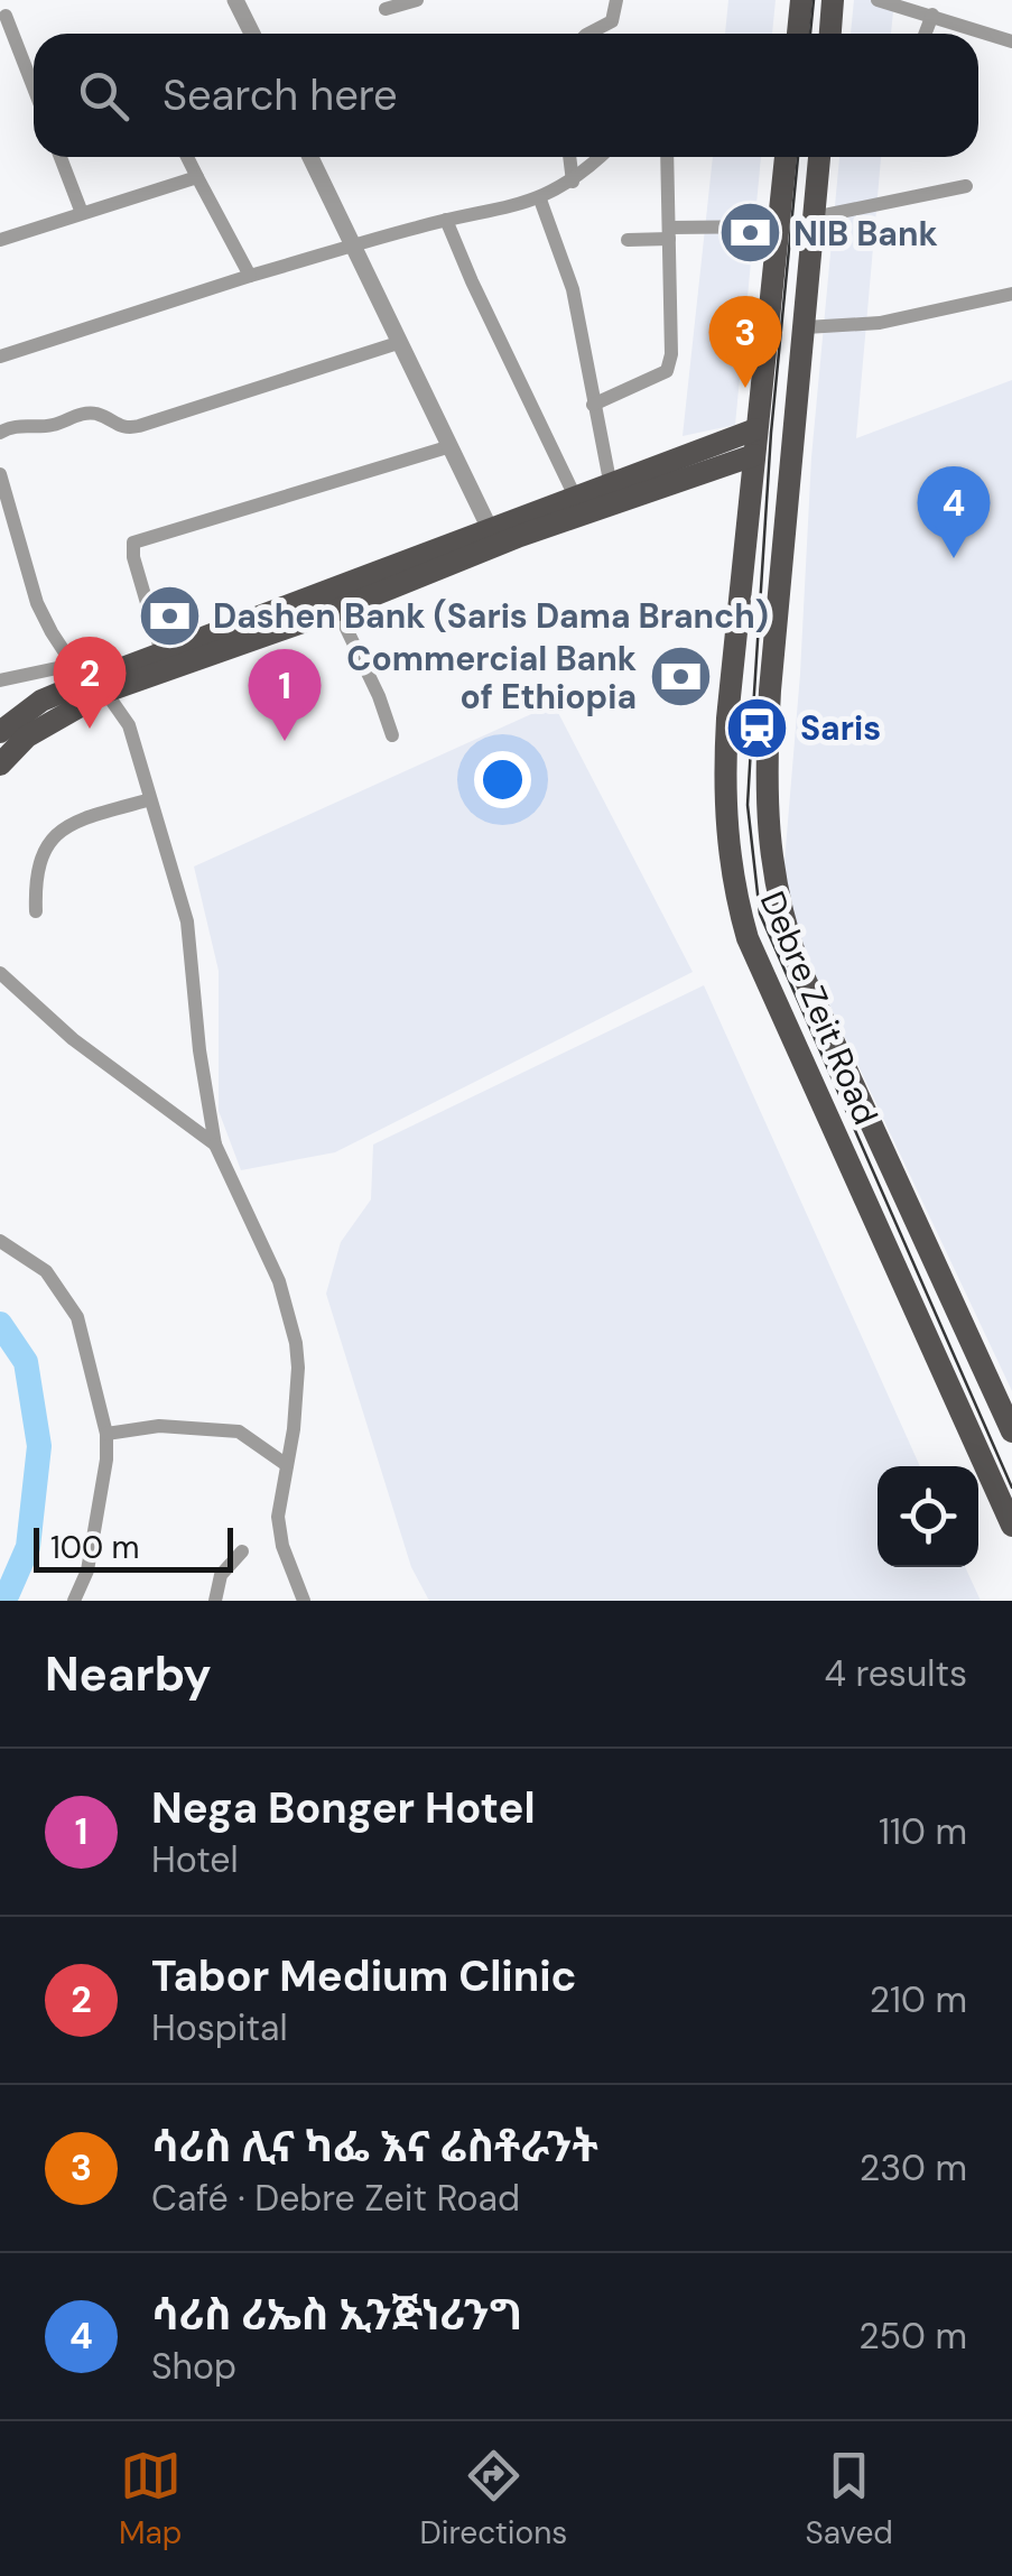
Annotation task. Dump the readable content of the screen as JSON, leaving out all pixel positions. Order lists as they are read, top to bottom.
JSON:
{
  "streets": {
    "main road": ["Debre Zeit Road"]
  },
  "places": {
    "bank": ["NIB Bank", "Dashen Bank (Saris Dama Branch)", "Commercial Bank of Ethiopia"],
    "station": ["Saris"]
  },
  "scale_bar": "100 m",
  "page": {
    "search": "Search here",
    "pins": [
      "3",
      "4",
      "2",
      "1"
    ],
    "scale": "100 m",
    "heading": ["Nearby", "4 results"],
    "list": [
      {
        "mark": "1",
        "name": "Nega Bonger Hotel",
        "note": "Hotel",
        "value": "110 m"
      },
      {
        "mark": "2",
        "name": "Tabor Medium Clinic",
        "note": "Hospital",
        "value": "210 m"
      },
      {
        "mark": "3",
        "name": "ሳሪስ ሊና ካፌ እና ሬስቶራንት",
        "note": "Café · Debre Zeit Road",
        "value": "230 m"
      },
      {
        "mark": "4",
        "name": "ሳሪስ ሪኤስ ኢንጅነሪንግ",
        "note": "Shop",
        "value": "250 m"
      }
    ],
    "nav": ["Map", "Directions", "Saved"]
  }
}
